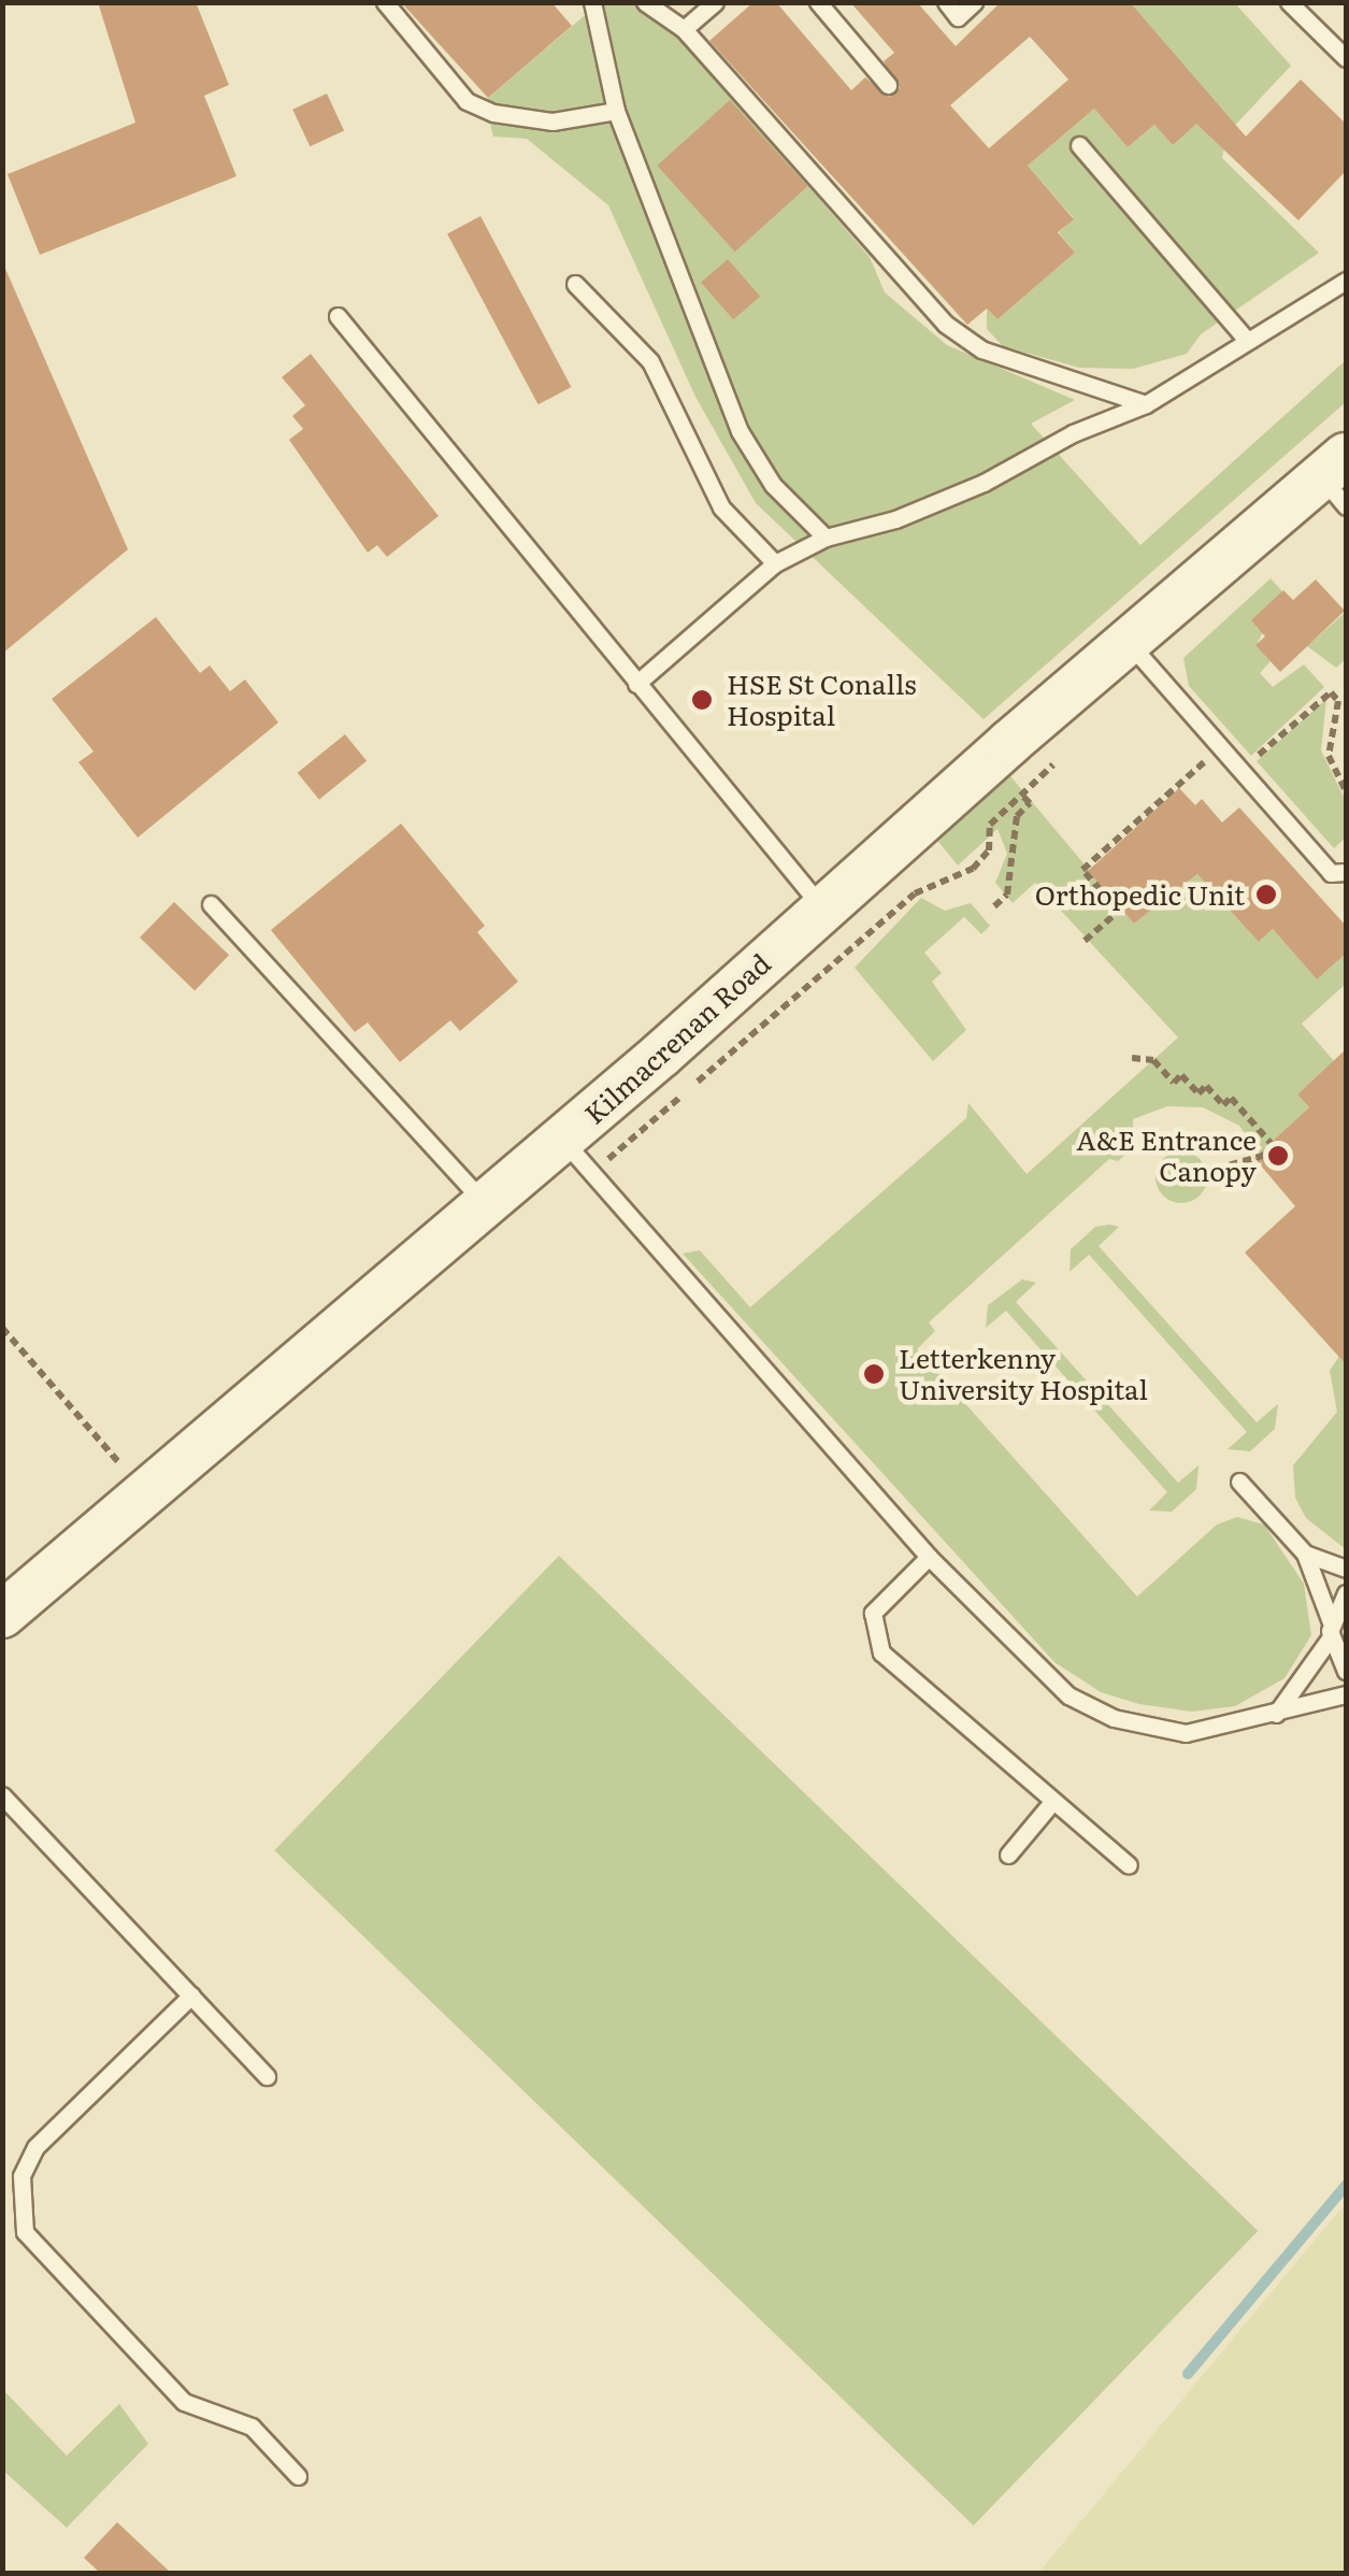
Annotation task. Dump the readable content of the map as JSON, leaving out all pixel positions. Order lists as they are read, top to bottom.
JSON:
{
  "streets": {
    "main road": ["Kilmacrenan Road"]
  },
  "places": [
    "HSE St Conalls Hospital",
    "Orthopedic Unit",
    "A&E Entrance Canopy",
    "Letterkenny University Hospital"
  ]
}
